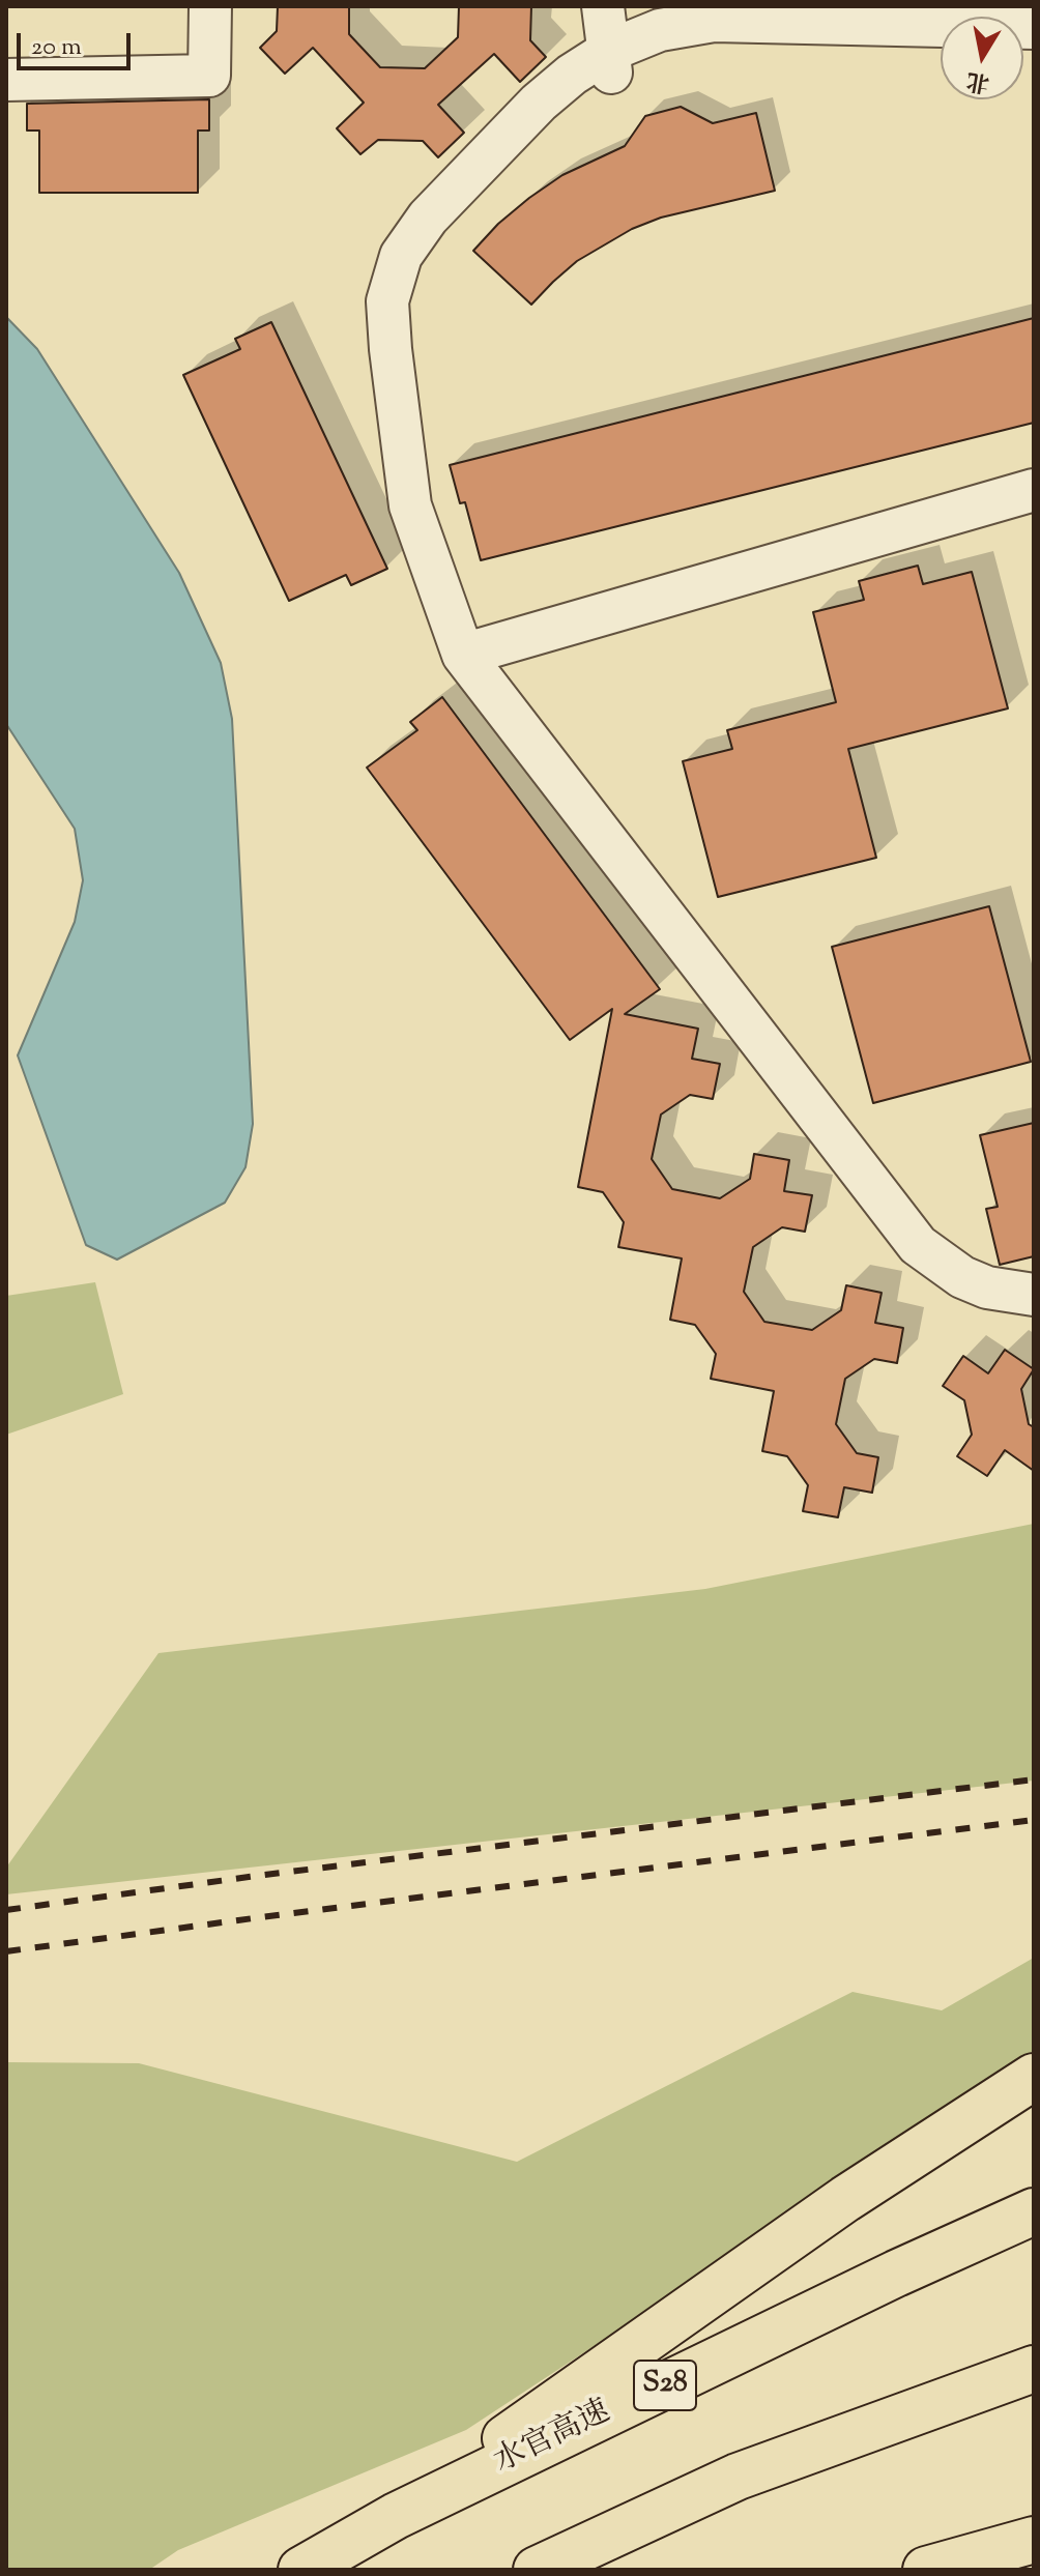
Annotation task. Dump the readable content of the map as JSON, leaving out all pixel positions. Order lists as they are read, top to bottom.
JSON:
{
  "streets": {
    "highway": ["S28", "水官高速"]
  },
  "scale_bar": "20 m",
  "north": "bottom"
}
